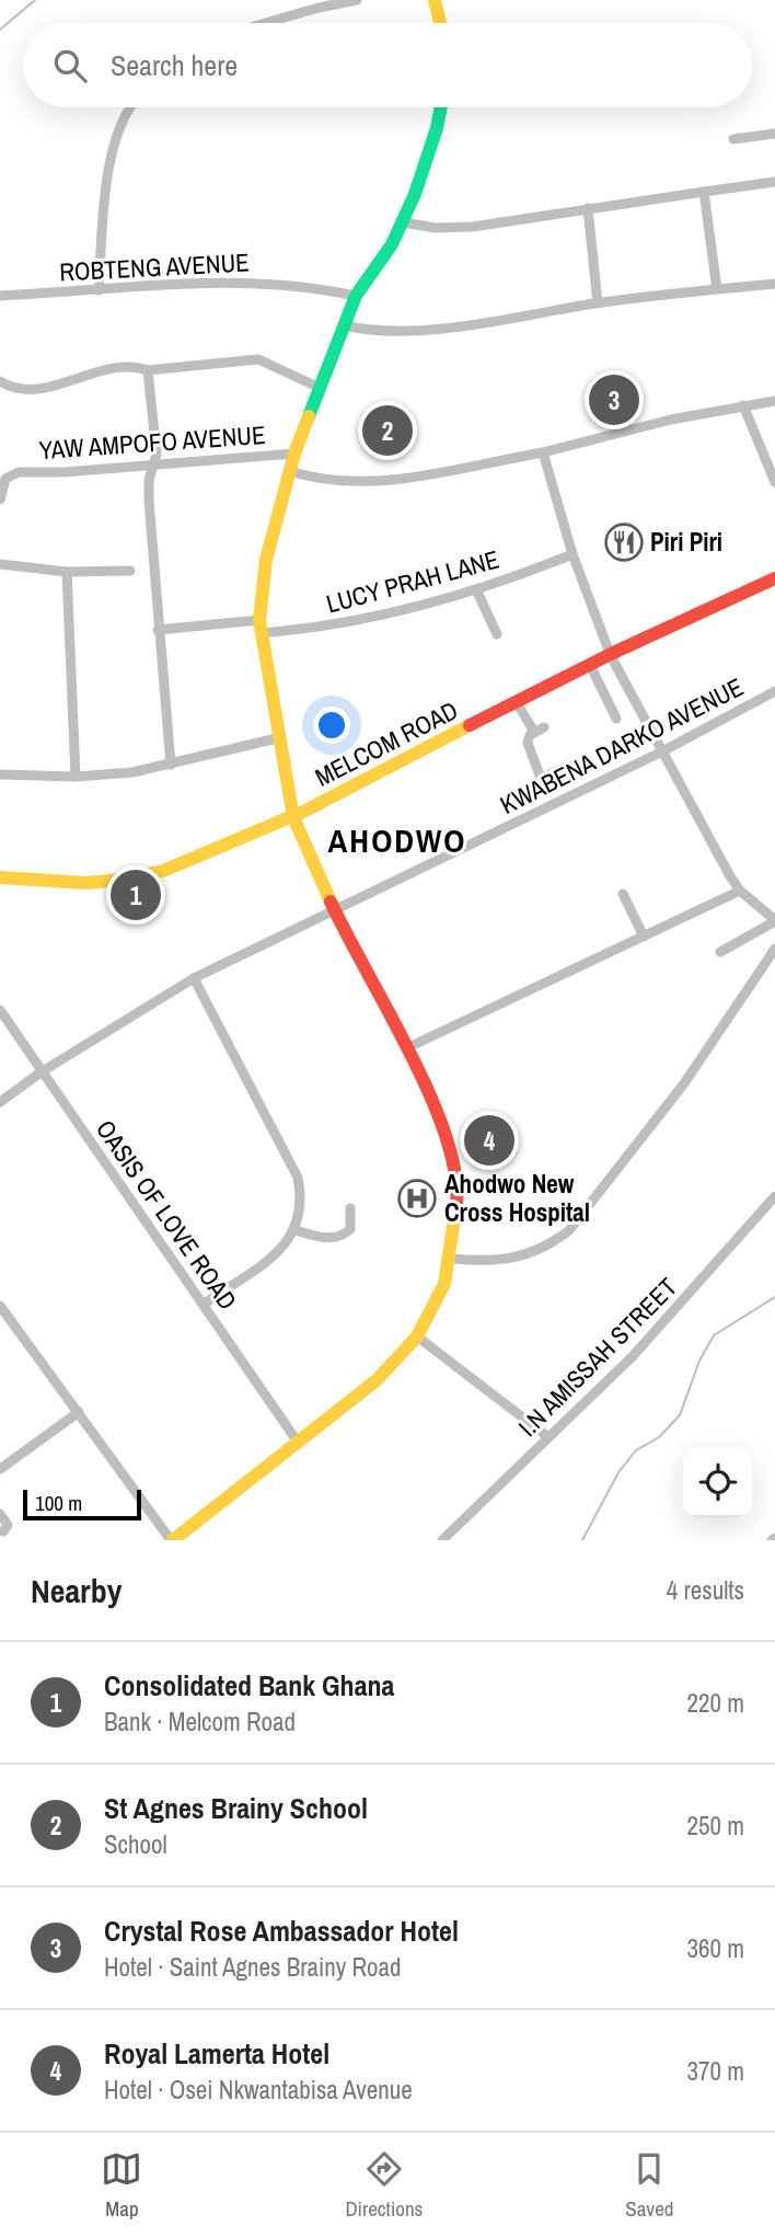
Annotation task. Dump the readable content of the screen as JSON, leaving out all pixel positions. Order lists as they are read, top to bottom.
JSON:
{
  "streets": {
    "main road": ["MELCOM ROAD"],
    "street": [
      "ROBTENG AVENUE",
      "YAW AMPOFO AVENUE",
      "LUCY PRAH LANE",
      "KWABENA DARKO AVENUE",
      "OASIS OF LOVE ROAD",
      "I.N AMISSAH STREET"
    ]
  },
  "crossings": [
    ["KWABENA DARKO AVENUE", "OASIS OF LOVE ROAD"]
  ],
  "districts": ["AHODWO"],
  "places": {
    "restaurant": ["Piri Piri"],
    "hospital": ["Ahodwo New Cross Hospital"]
  },
  "scale_bar": "100 m",
  "page": {
    "search": "Search here",
    "pins": [
      "3",
      "2",
      "1",
      "4"
    ],
    "scale": "100 m",
    "heading": ["Nearby", "4 results"],
    "list": [
      {
        "mark": "1",
        "name": "Consolidated Bank Ghana",
        "note": "Bank · Melcom Road",
        "value": "220 m"
      },
      {
        "mark": "2",
        "name": "St Agnes Brainy School",
        "note": "School",
        "value": "250 m"
      },
      {
        "mark": "3",
        "name": "Crystal Rose Ambassador Hotel",
        "note": "Hotel · Saint Agnes Brainy Road",
        "value": "360 m"
      },
      {
        "mark": "4",
        "name": "Royal Lamerta Hotel",
        "note": "Hotel · Osei Nkwantabisa Avenue",
        "value": "370 m"
      }
    ],
    "nav": ["Map", "Directions", "Saved"]
  }
}
